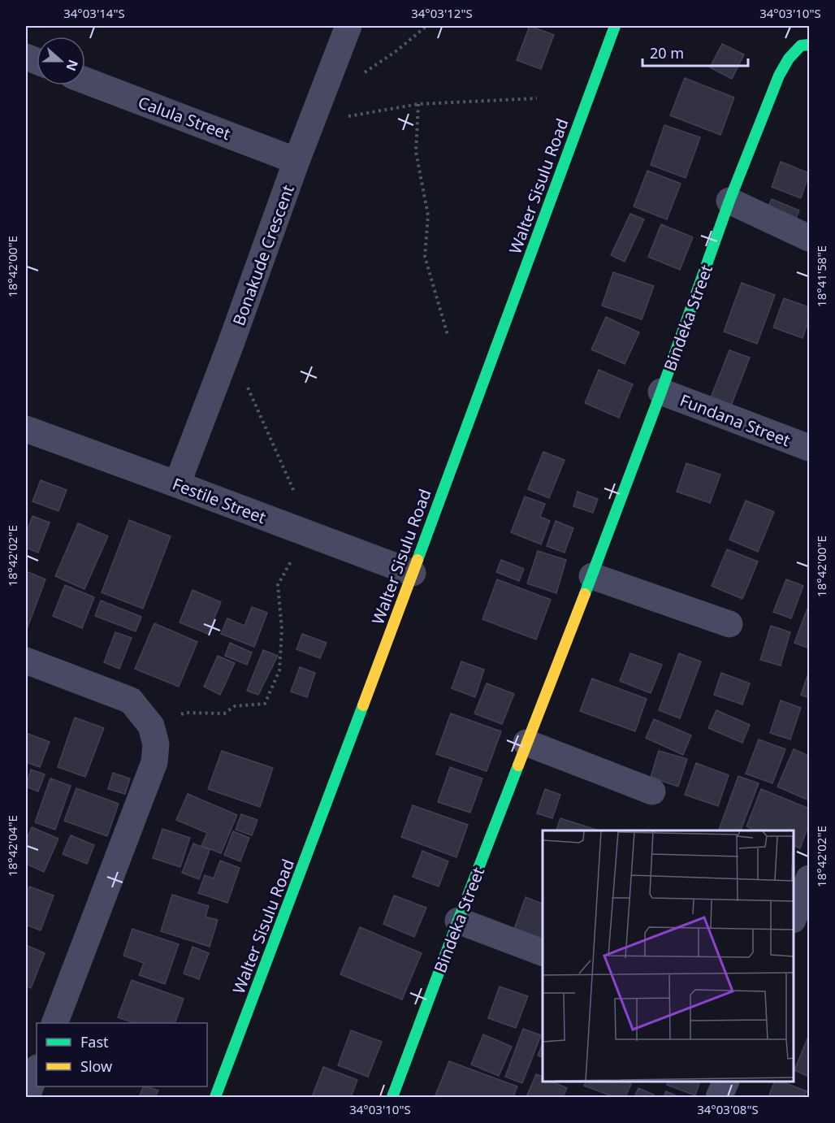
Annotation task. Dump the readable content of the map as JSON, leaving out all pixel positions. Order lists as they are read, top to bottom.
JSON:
{
  "streets": {
    "street": [
      "Calula Street",
      "Walter Sisulu Road",
      "Bonakude Crescent",
      "Bindeka Street",
      "Fundana Street",
      "Festile Street"
    ]
  },
  "crossings": [
    ["Calula Street", "Bonakude Crescent"],
    ["Walter Sisulu Road", "Festile Street"],
    ["Bonakude Crescent", "Festile Street"],
    ["Bindeka Street", "Fundana Street"]
  ],
  "legend": ["Fast", "Slow"],
  "scale_bar": "20 m",
  "north": "right",
  "coordinates": [
    "34°03'14\"S",
    "34°03'12\"S",
    "34°03'10\"S",
    "18°42'00\"E",
    "18°41'58\"E",
    "18°42'02\"E",
    "18°42'04\"E",
    "34°03'08\"S"
  ]
}
